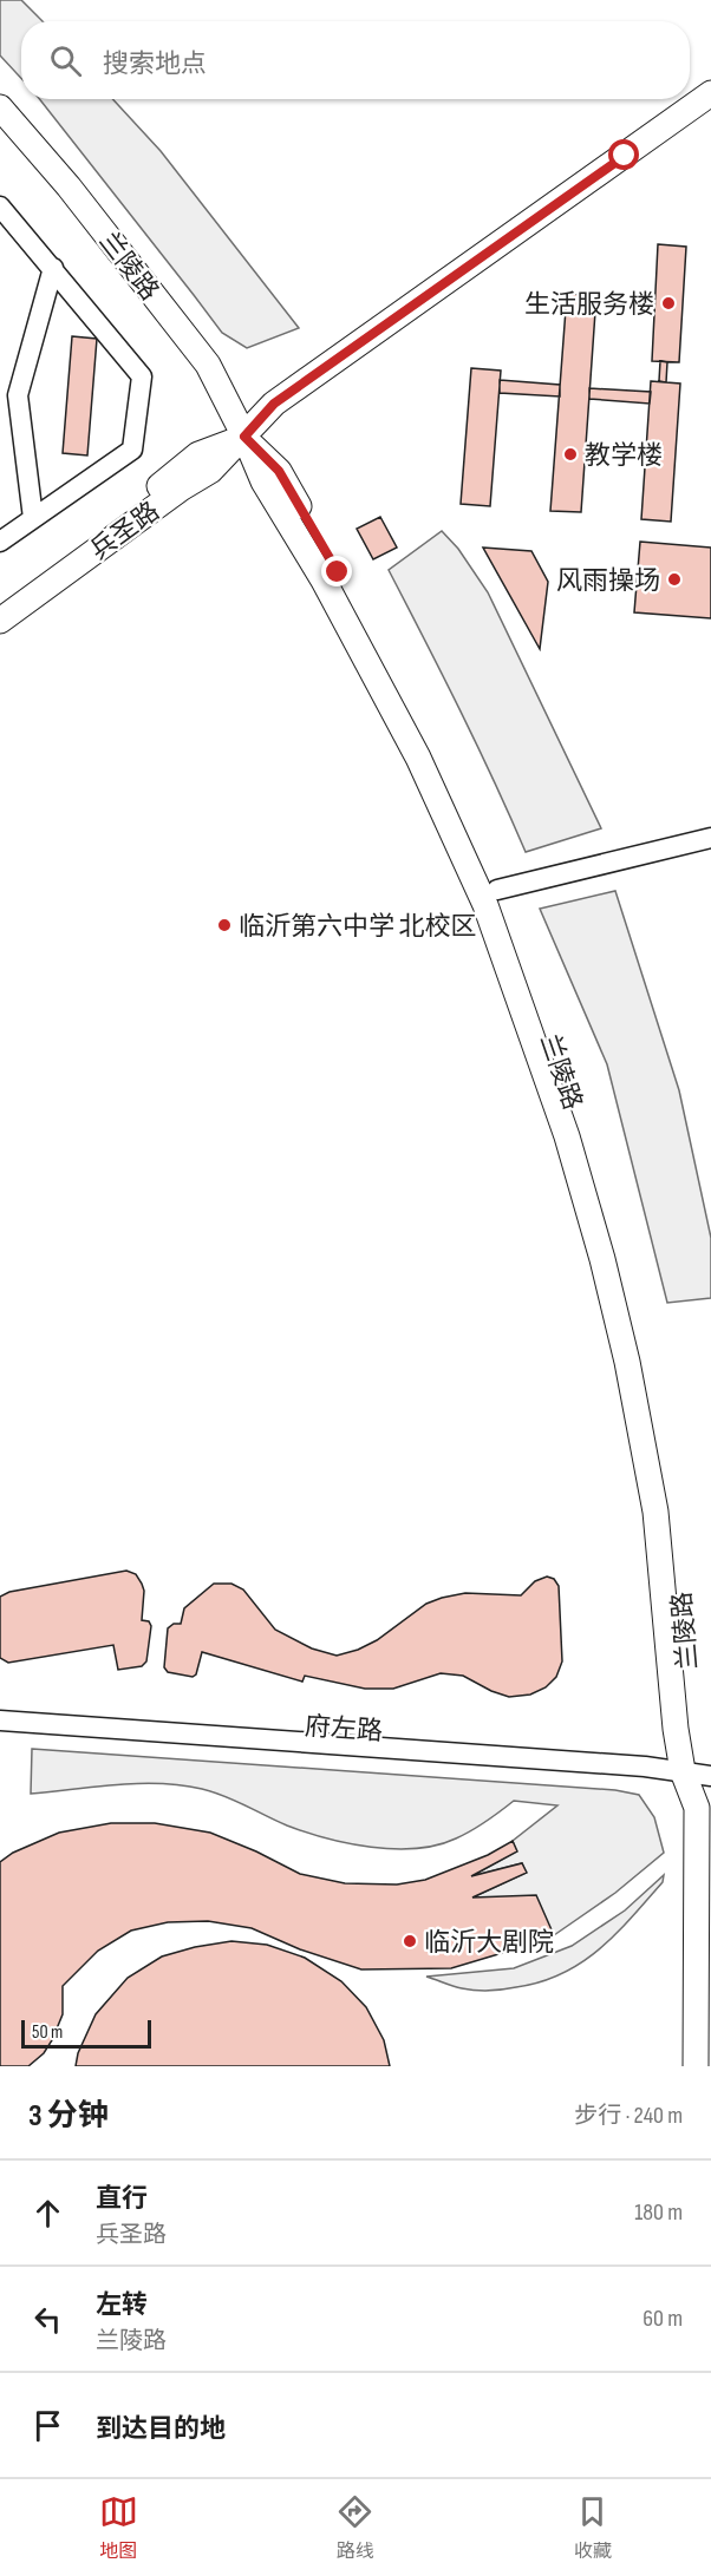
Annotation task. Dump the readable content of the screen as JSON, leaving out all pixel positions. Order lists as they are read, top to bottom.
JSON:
{
  "streets": {
    "main road": ["兰陵路", "兵圣路"],
    "street": ["府左路"]
  },
  "crossings": [
    ["兰陵路", "兵圣路"],
    ["兰陵路", "府左路"]
  ],
  "places": [
    "生活服务楼",
    "教学楼",
    "风雨操场",
    "临沂第六中学 北校区",
    "临沂大剧院"
  ],
  "scale_bar": "50 m",
  "page": {
    "search": "搜索地点",
    "scale": "50 m",
    "heading": ["3 分钟", "步行 · 240 m"],
    "list": [
      ["直行", "兵圣路", "180 m"],
      ["左转", "兰陵路", "60 m"],
      "到达目的地"
    ],
    "nav": ["地图", "路线", "收藏"]
  }
}
